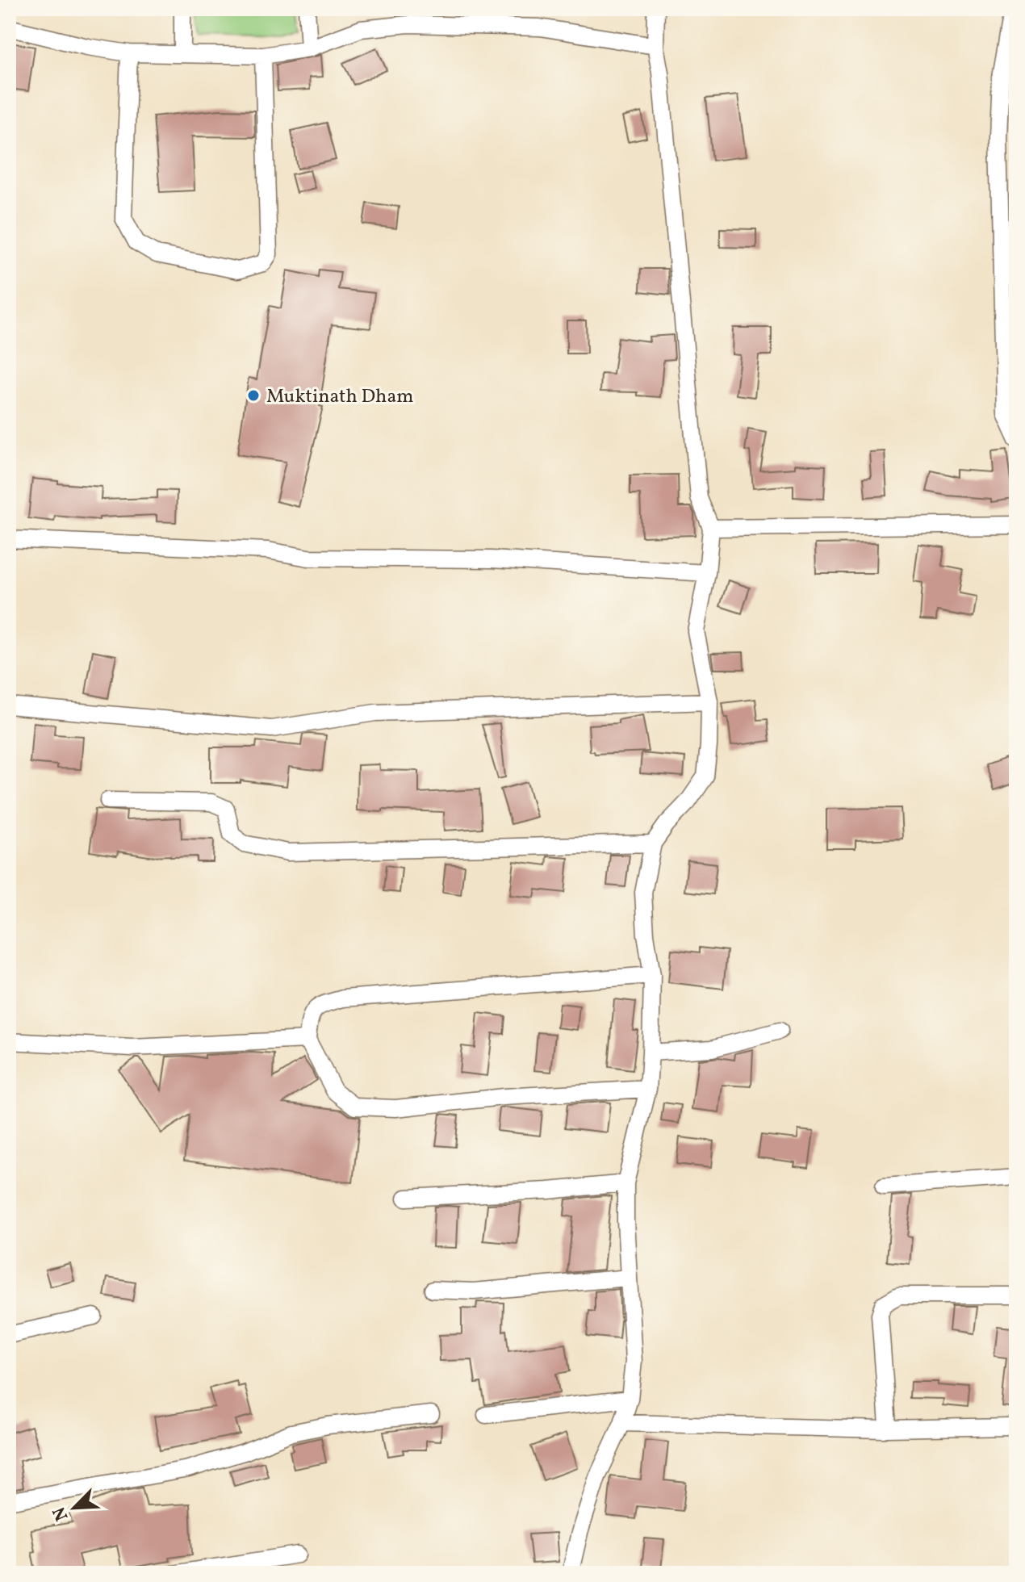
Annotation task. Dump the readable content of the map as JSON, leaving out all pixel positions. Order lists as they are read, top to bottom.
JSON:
{
  "places": ["Muktinath Dham"],
  "north": "bottom left"
}
